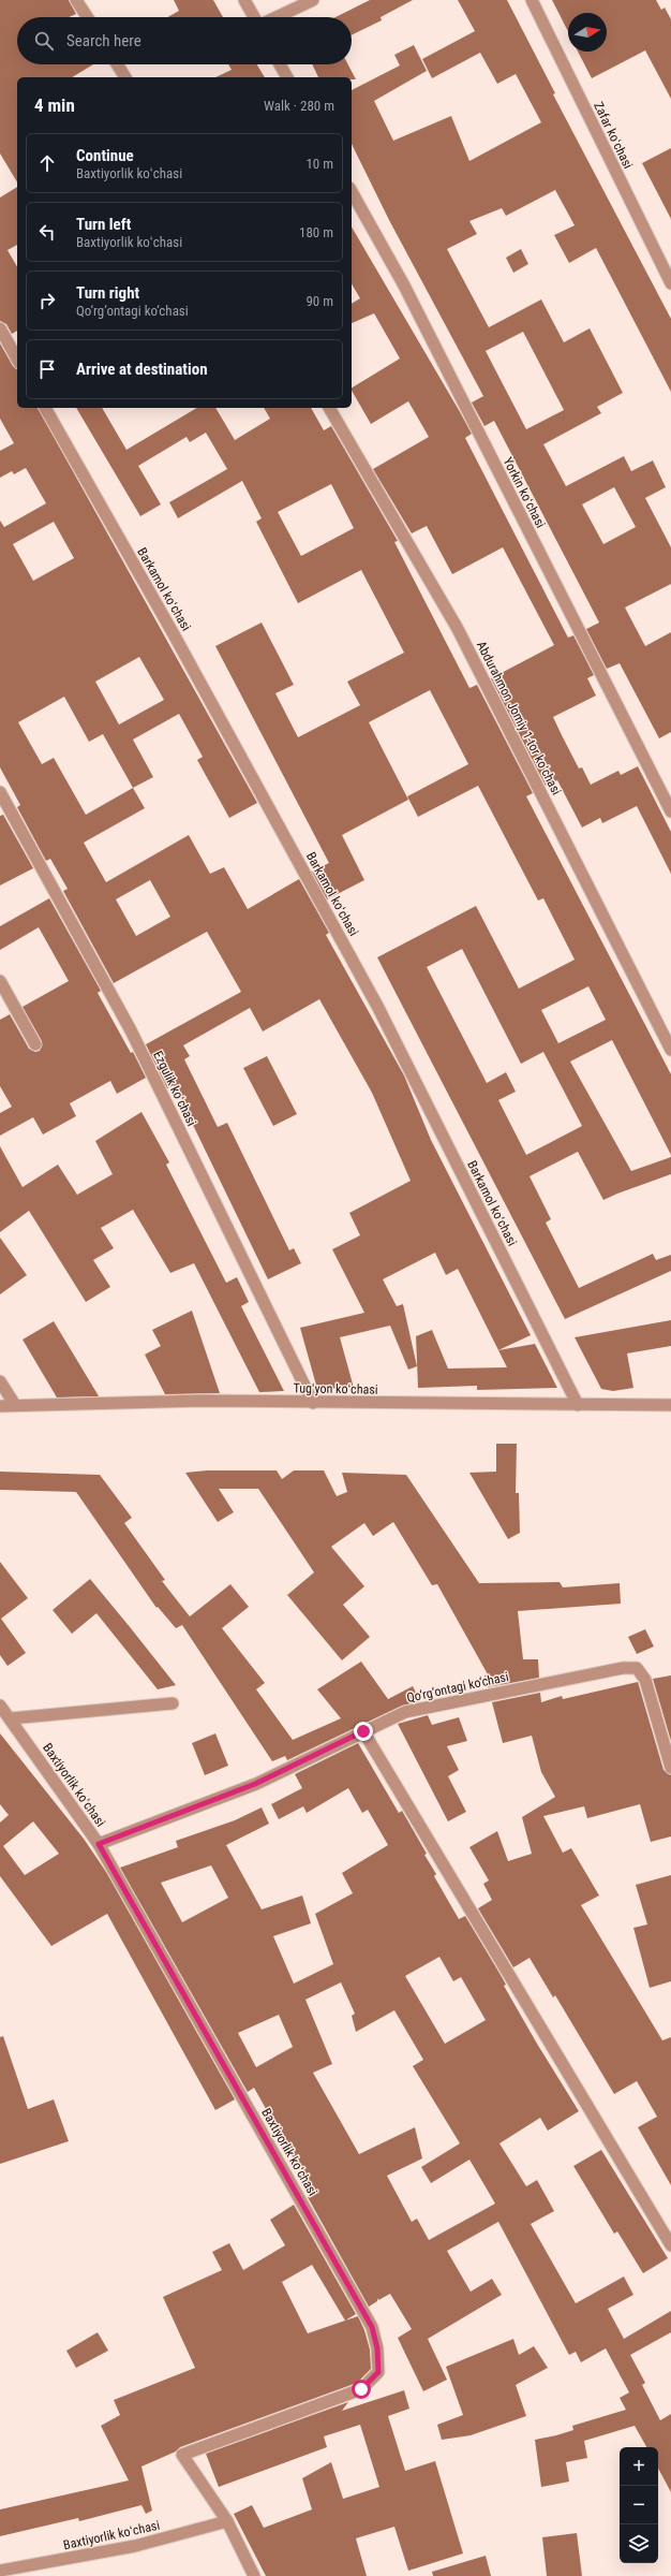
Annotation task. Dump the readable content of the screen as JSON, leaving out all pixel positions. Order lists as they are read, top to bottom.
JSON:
{
  "streets": {
    "street": [
      "Zafar koʻchasi",
      "Yorkin koʻchasi",
      "Barkamol koʻchasi",
      "Abdurahmon Jomiy 1-tor koʻchasi",
      "Ezgulik koʻchasi",
      "Tugʻyon koʻchasi",
      "Qo‘rg‘ontagi ko‘chasi",
      "Baxtiyorlik koʻchasi"
    ]
  },
  "crossings": [
    ["Barkamol koʻchasi", "Tugʻyon koʻchasi"],
    ["Ezgulik koʻchasi", "Tugʻyon koʻchasi"],
    ["Qo‘rg‘ontagi ko‘chasi", "Baxtiyorlik koʻchasi"]
  ],
  "north": "right",
  "page": {
    "search": "Search here",
    "heading": ["4 min", "Walk · 280 m"],
    "list": [
      ["Continue", "Baxtiyorlik koʻchasi", "10 m"],
      ["Turn left", "Baxtiyorlik koʻchasi", "180 m"],
      ["Turn right", "Qo‘rg‘ontagi ko‘chasi", "90 m"],
      "Arrive at destination"
    ],
    "map_buttons": ["+", "−"]
  }
}
